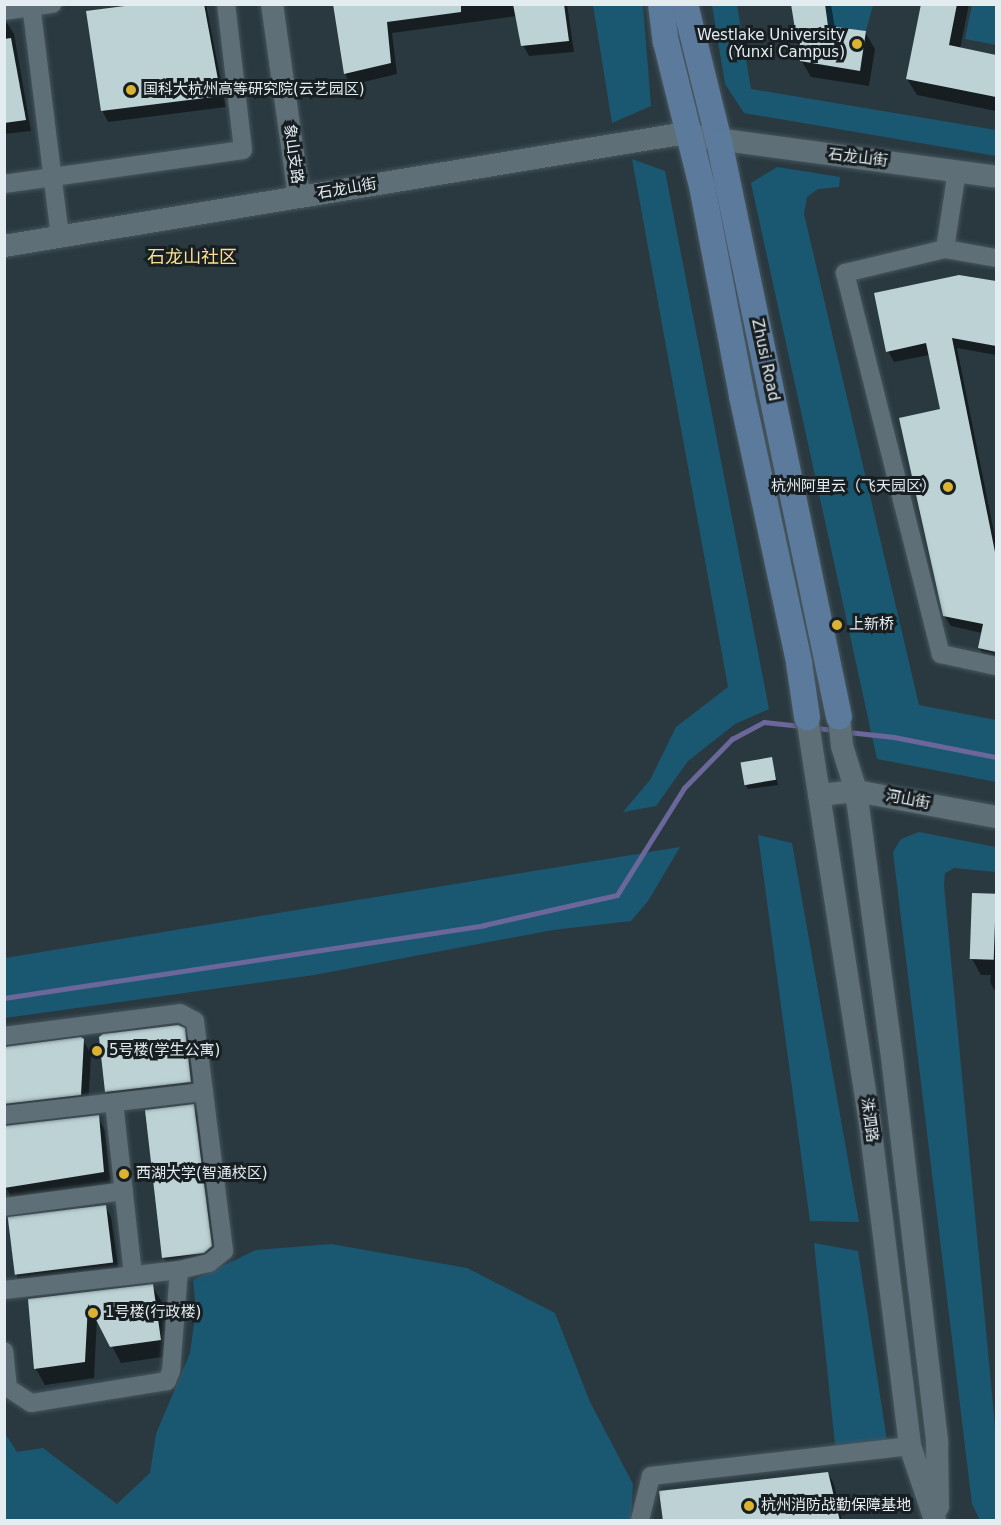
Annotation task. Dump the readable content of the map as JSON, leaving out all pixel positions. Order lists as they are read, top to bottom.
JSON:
{
  "streets": {
    "main road": ["Zhusi Road"],
    "street": [
      "象山支路",
      "石龙山街",
      "河山街",
      "洙泗路"
    ]
  },
  "crossings": [
    ["象山支路", "石龙山街"],
    ["石龙山街", "Zhusi Road"],
    ["Zhusi Road", "洙泗路"],
    ["河山街", "洙泗路"]
  ],
  "districts": ["石龙山社区"],
  "places": [
    "Westlake University (Yunxi Campus)",
    "国科大杭州高等研究院(云艺园区)",
    "杭州阿里云（飞天园区）",
    "上新桥",
    "5号楼(学生公寓)",
    "西湖大学(智通校区)",
    "1号楼(行政楼)",
    "杭州消防战勤保障基地"
  ]
}
